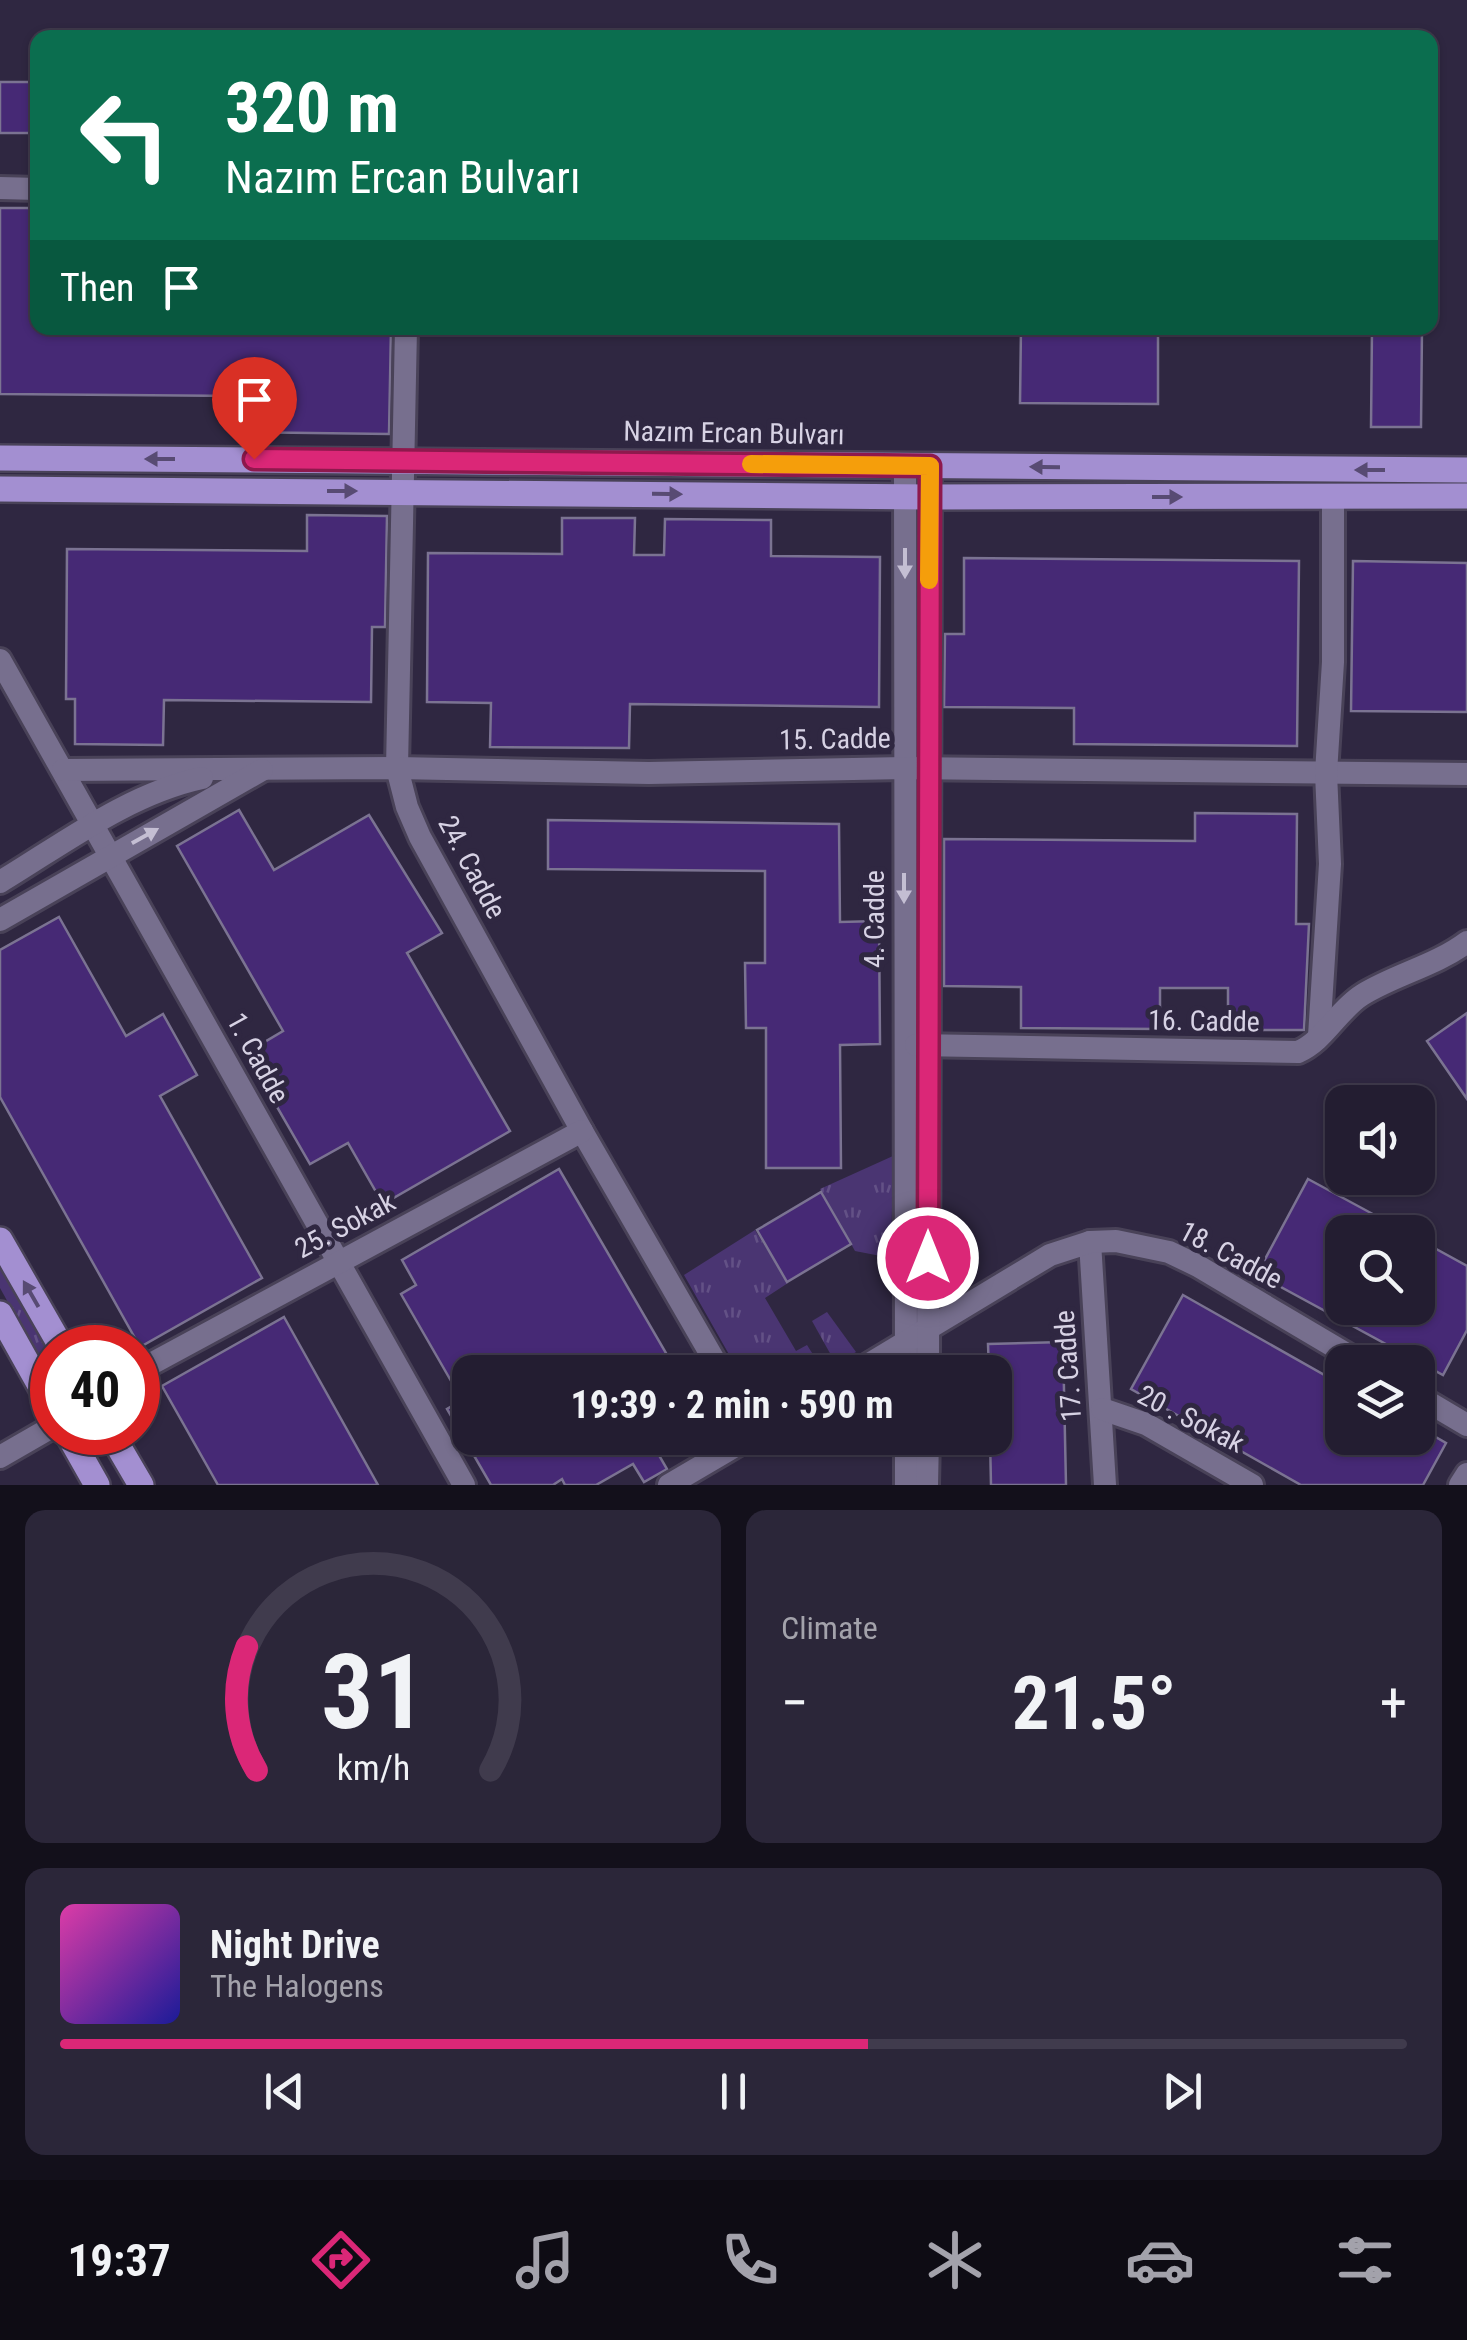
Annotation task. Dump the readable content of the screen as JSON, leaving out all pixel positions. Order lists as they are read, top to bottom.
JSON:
{
  "streets": {
    "main road": ["Nazım Ercan Bulvarı"],
    "street": [
      "15. Cadde",
      "24. Cadde",
      "4. Cadde",
      "16. Cadde",
      "1. Cadde",
      "25. Sokak",
      "18. Cadde",
      "17. Cadde",
      "20 . Sokak"
    ]
  },
  "crossings": [
    ["Nazım Ercan Bulvarı", "24. Cadde"],
    ["Nazım Ercan Bulvarı", "4. Cadde"],
    ["15. Cadde", "24. Cadde"],
    ["15. Cadde", "4. Cadde"],
    ["15. Cadde", "1. Cadde"],
    ["24. Cadde", "25. Sokak"],
    ["4. Cadde", "16. Cadde"],
    ["4. Cadde", "18. Cadde"],
    ["1. Cadde", "25. Sokak"],
    ["18. Cadde", "17. Cadde"],
    ["17. Cadde", "20 . Sokak"]
  ],
  "page": {
    "turn": ["320 m", "Nazım Ercan Bulvarı"],
    "then": "Then",
    "limit": "40",
    "trip": "19:39 · 2 min · 590 m",
    "tile": "Climate",
    "heat": ["−", "21.5°", "+"],
    "song": ["Night Drive", "The Halogens"],
    "tabs": "19:37",
    "gauge": ["31", "km/h"]
  }
}
